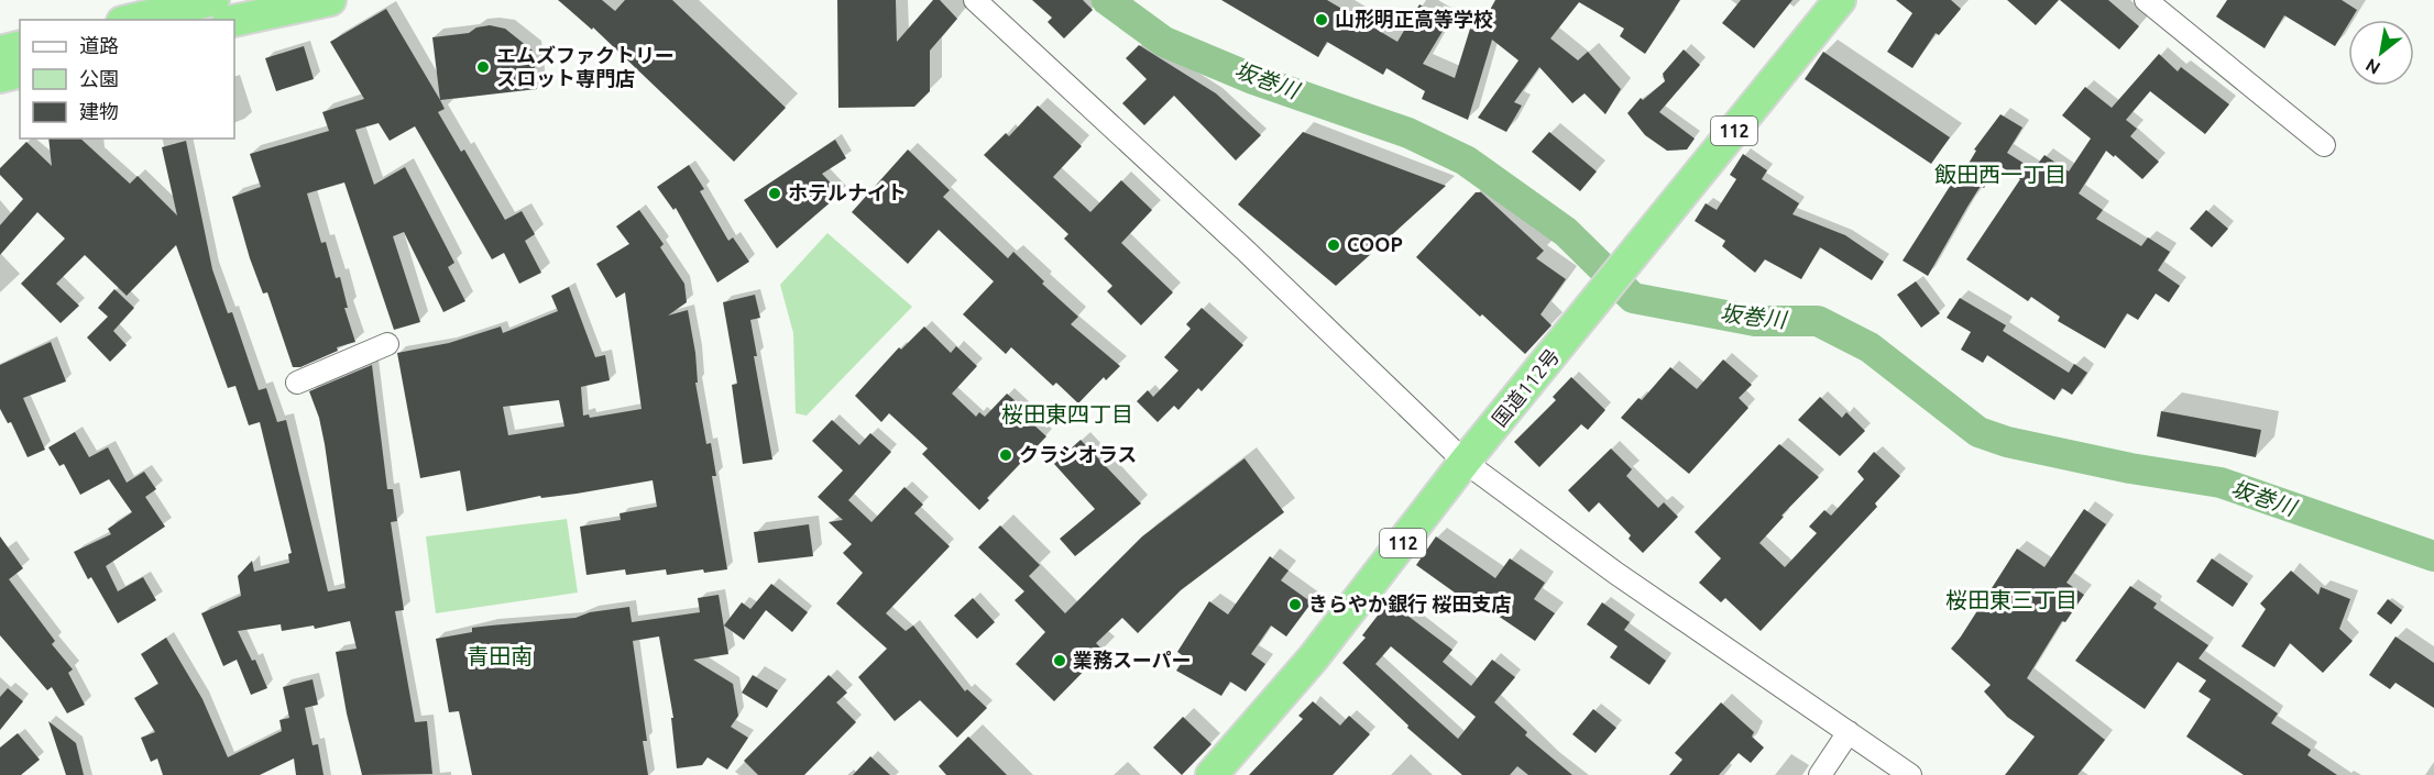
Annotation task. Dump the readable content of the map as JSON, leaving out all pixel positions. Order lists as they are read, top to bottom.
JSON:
{
  "streets": {
    "highway": ["112", "国道112号"]
  },
  "districts": [
    "飯田西一丁目",
    "桜田東四丁目",
    "桜田東三丁目",
    "青田南"
  ],
  "water": ["坂巻川"],
  "places": [
    "山形明正高等学校",
    "エムズファクトリー スロット専門店",
    "ホテルナイト",
    "COOP",
    "クラシオラス",
    "きらやか銀行 桜田支店",
    "業務スーパー"
  ],
  "legend": ["道路", "公園", "建物"],
  "north": "bottom left"
}
